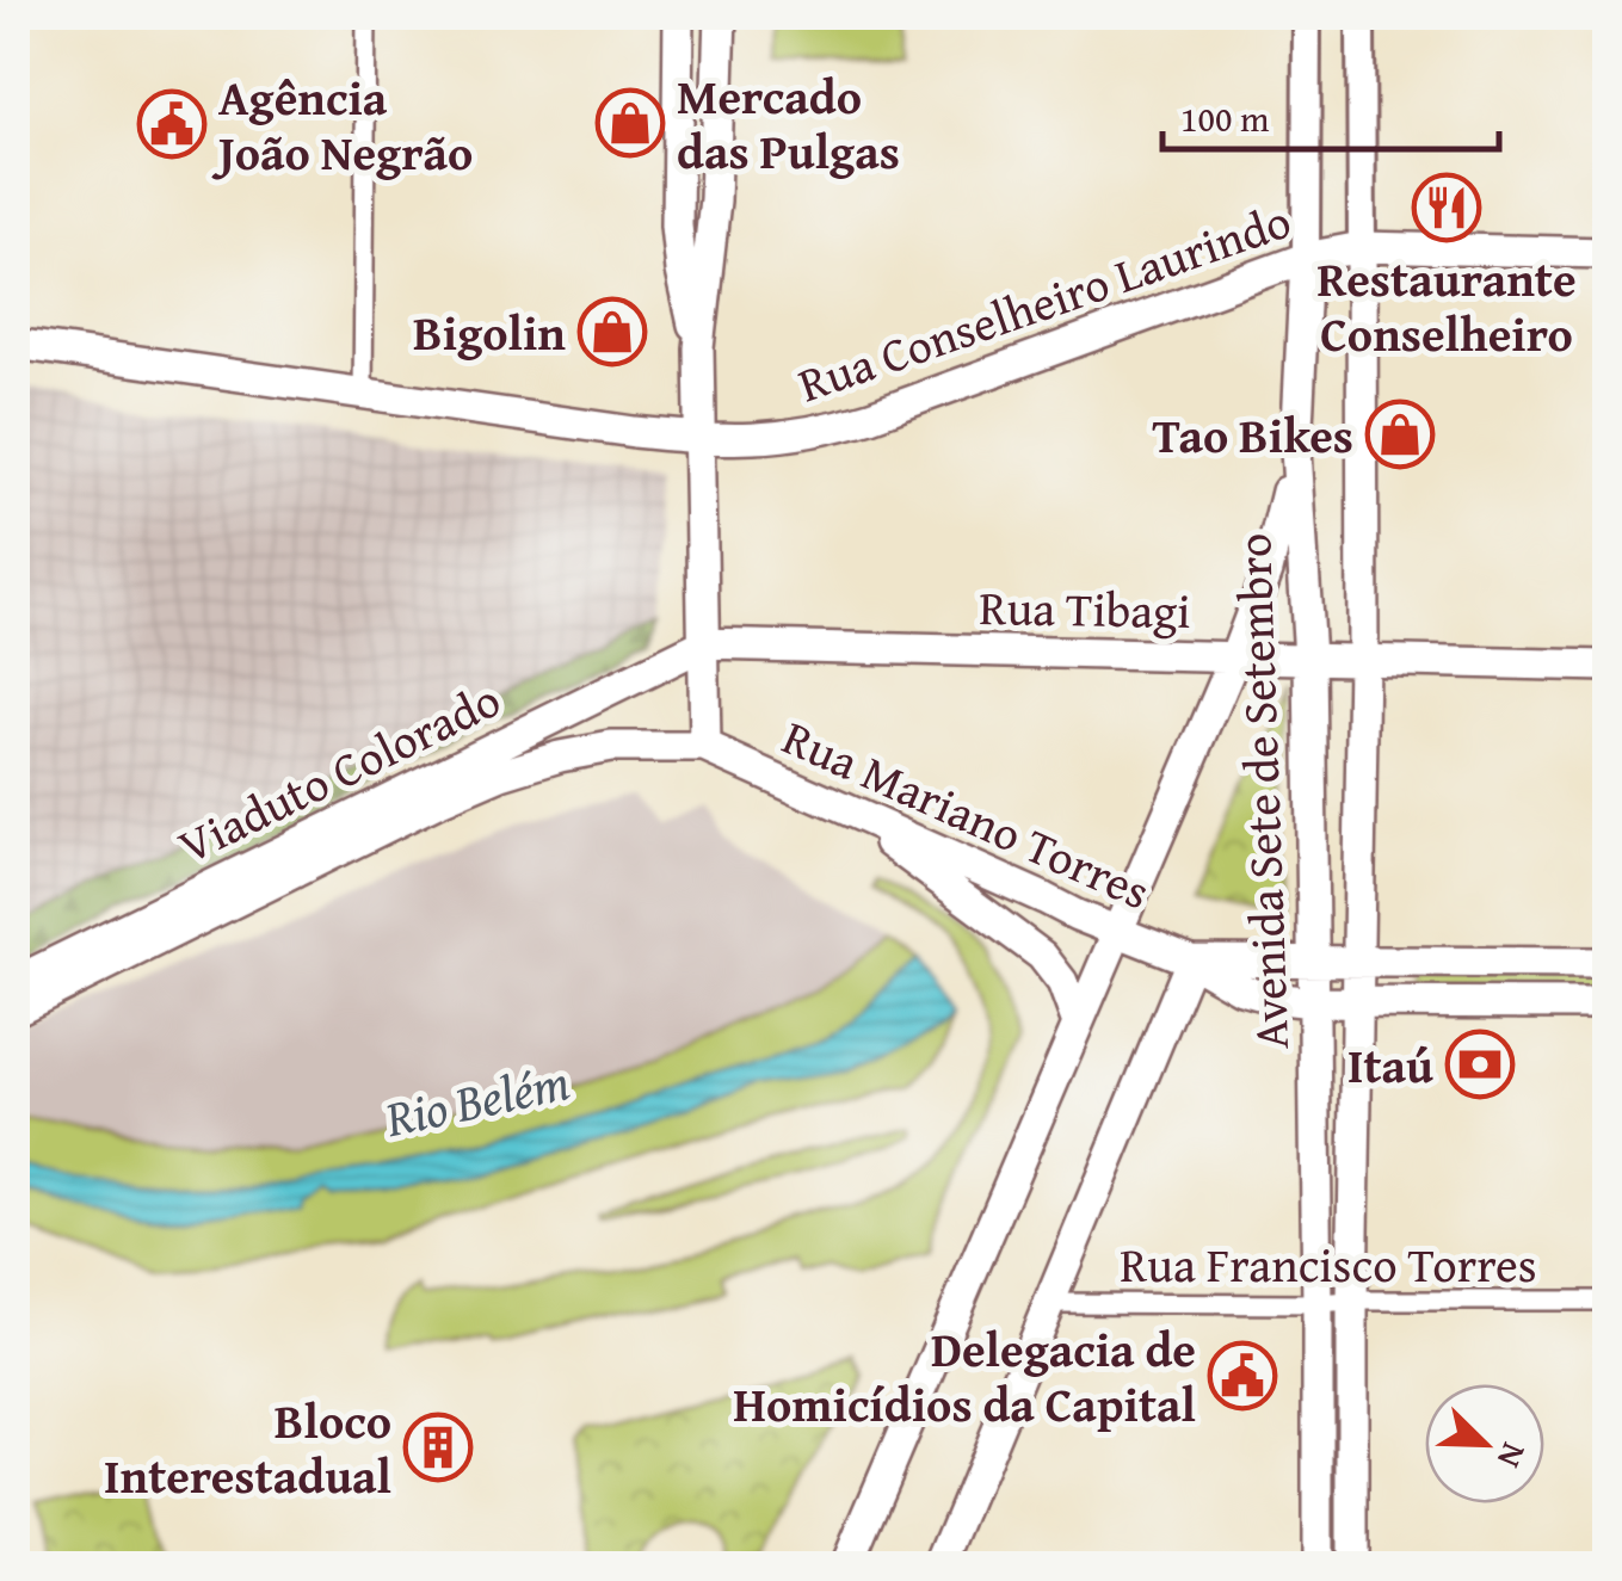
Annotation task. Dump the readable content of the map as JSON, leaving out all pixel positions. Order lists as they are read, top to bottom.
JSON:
{
  "streets": {
    "main road": [
      "Rua Conselheiro Laurindo",
      "Rua Tibagi",
      "Viaduto Colorado",
      "Avenida Sete de Setembro",
      "Rua Mariano Torres"
    ],
    "street": ["Rua Francisco Torres"]
  },
  "crossings": [
    ["Rua Conselheiro Laurindo", "Avenida Sete de Setembro"],
    ["Rua Tibagi", "Viaduto Colorado"],
    ["Rua Tibagi", "Avenida Sete de Setembro"],
    ["Viaduto Colorado", "Rua Mariano Torres"],
    ["Avenida Sete de Setembro", "Rua Mariano Torres"],
    ["Avenida Sete de Setembro", "Rua Francisco Torres"]
  ],
  "water": ["Rio Belém"],
  "places": {
    "shop": ["Mercado das Pulgas", "Bigolin", "Tao Bikes"],
    "public building": ["Agência João Negrão", "Delegacia de Homicídios da Capital"],
    "restaurant": ["Restaurante Conselheiro"],
    "bank": ["Itaú"],
    "building": ["Bloco Interestadual"]
  },
  "scale_bar": "100 m",
  "north": "bottom right"
}
